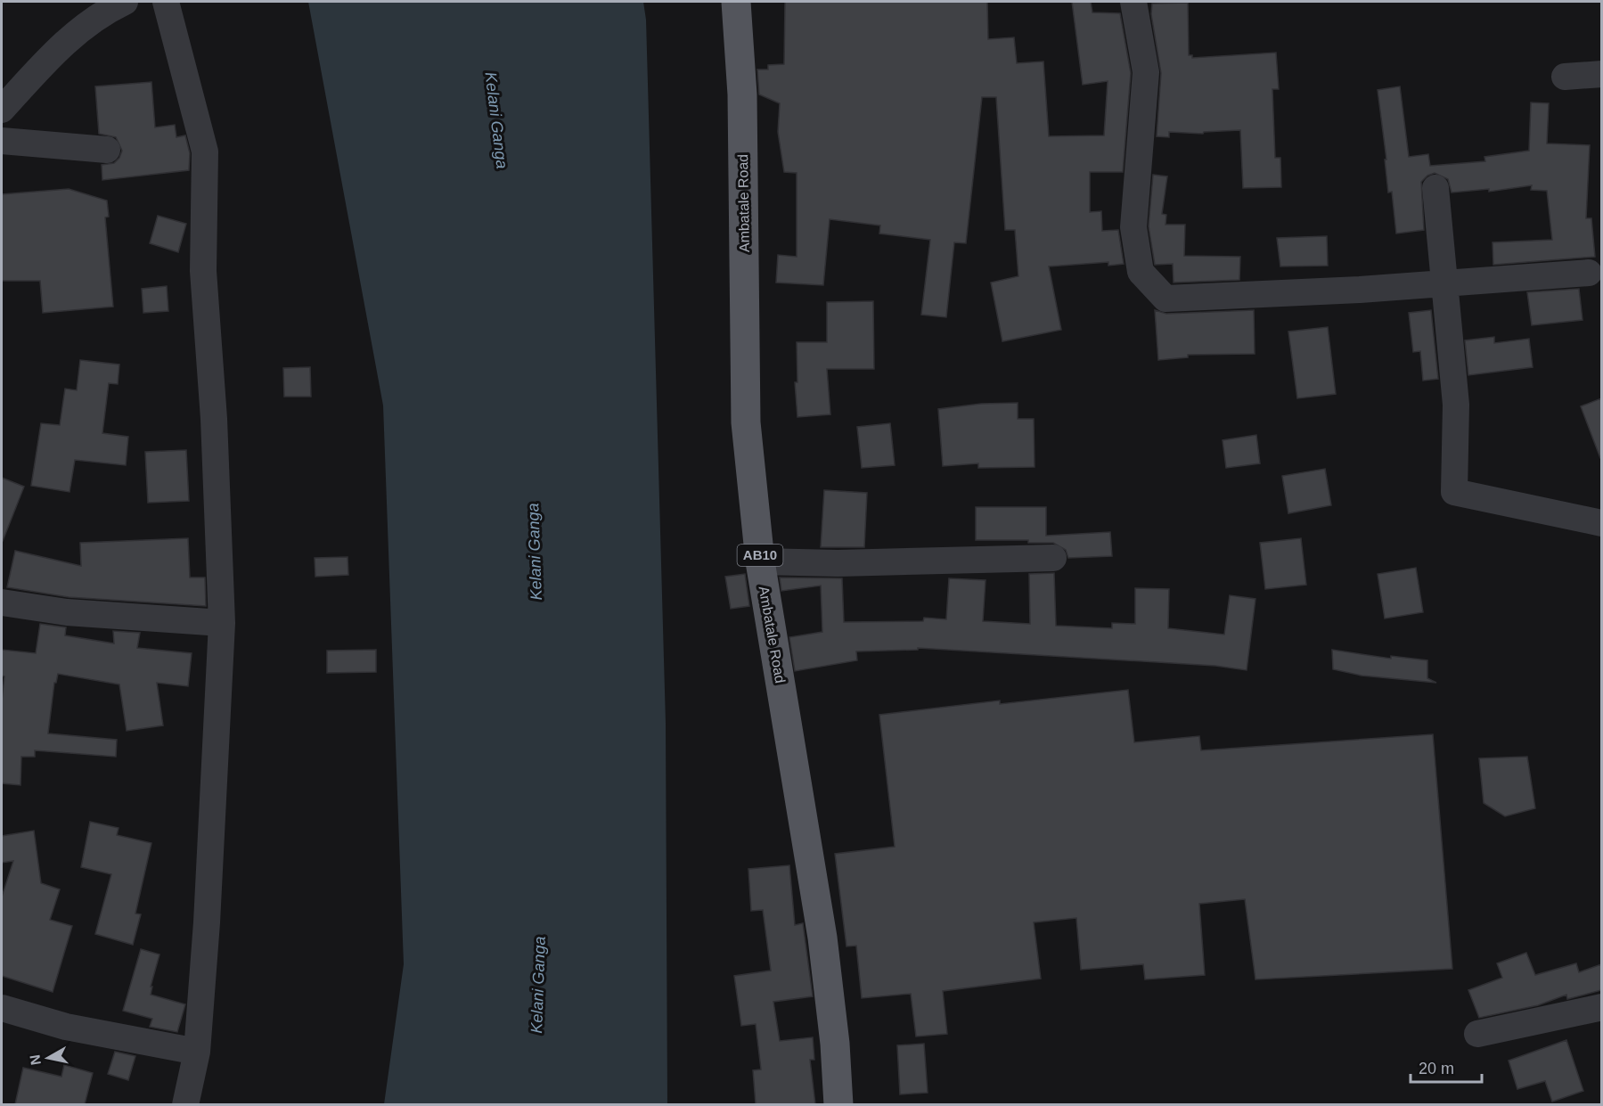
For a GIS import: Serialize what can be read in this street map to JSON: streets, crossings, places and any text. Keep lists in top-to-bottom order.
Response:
{
  "streets": {
    "main road": ["Ambatale Road", "AB10"]
  },
  "water": ["Kelani Ganga"],
  "scale_bar": "20 m",
  "north": "left"
}
